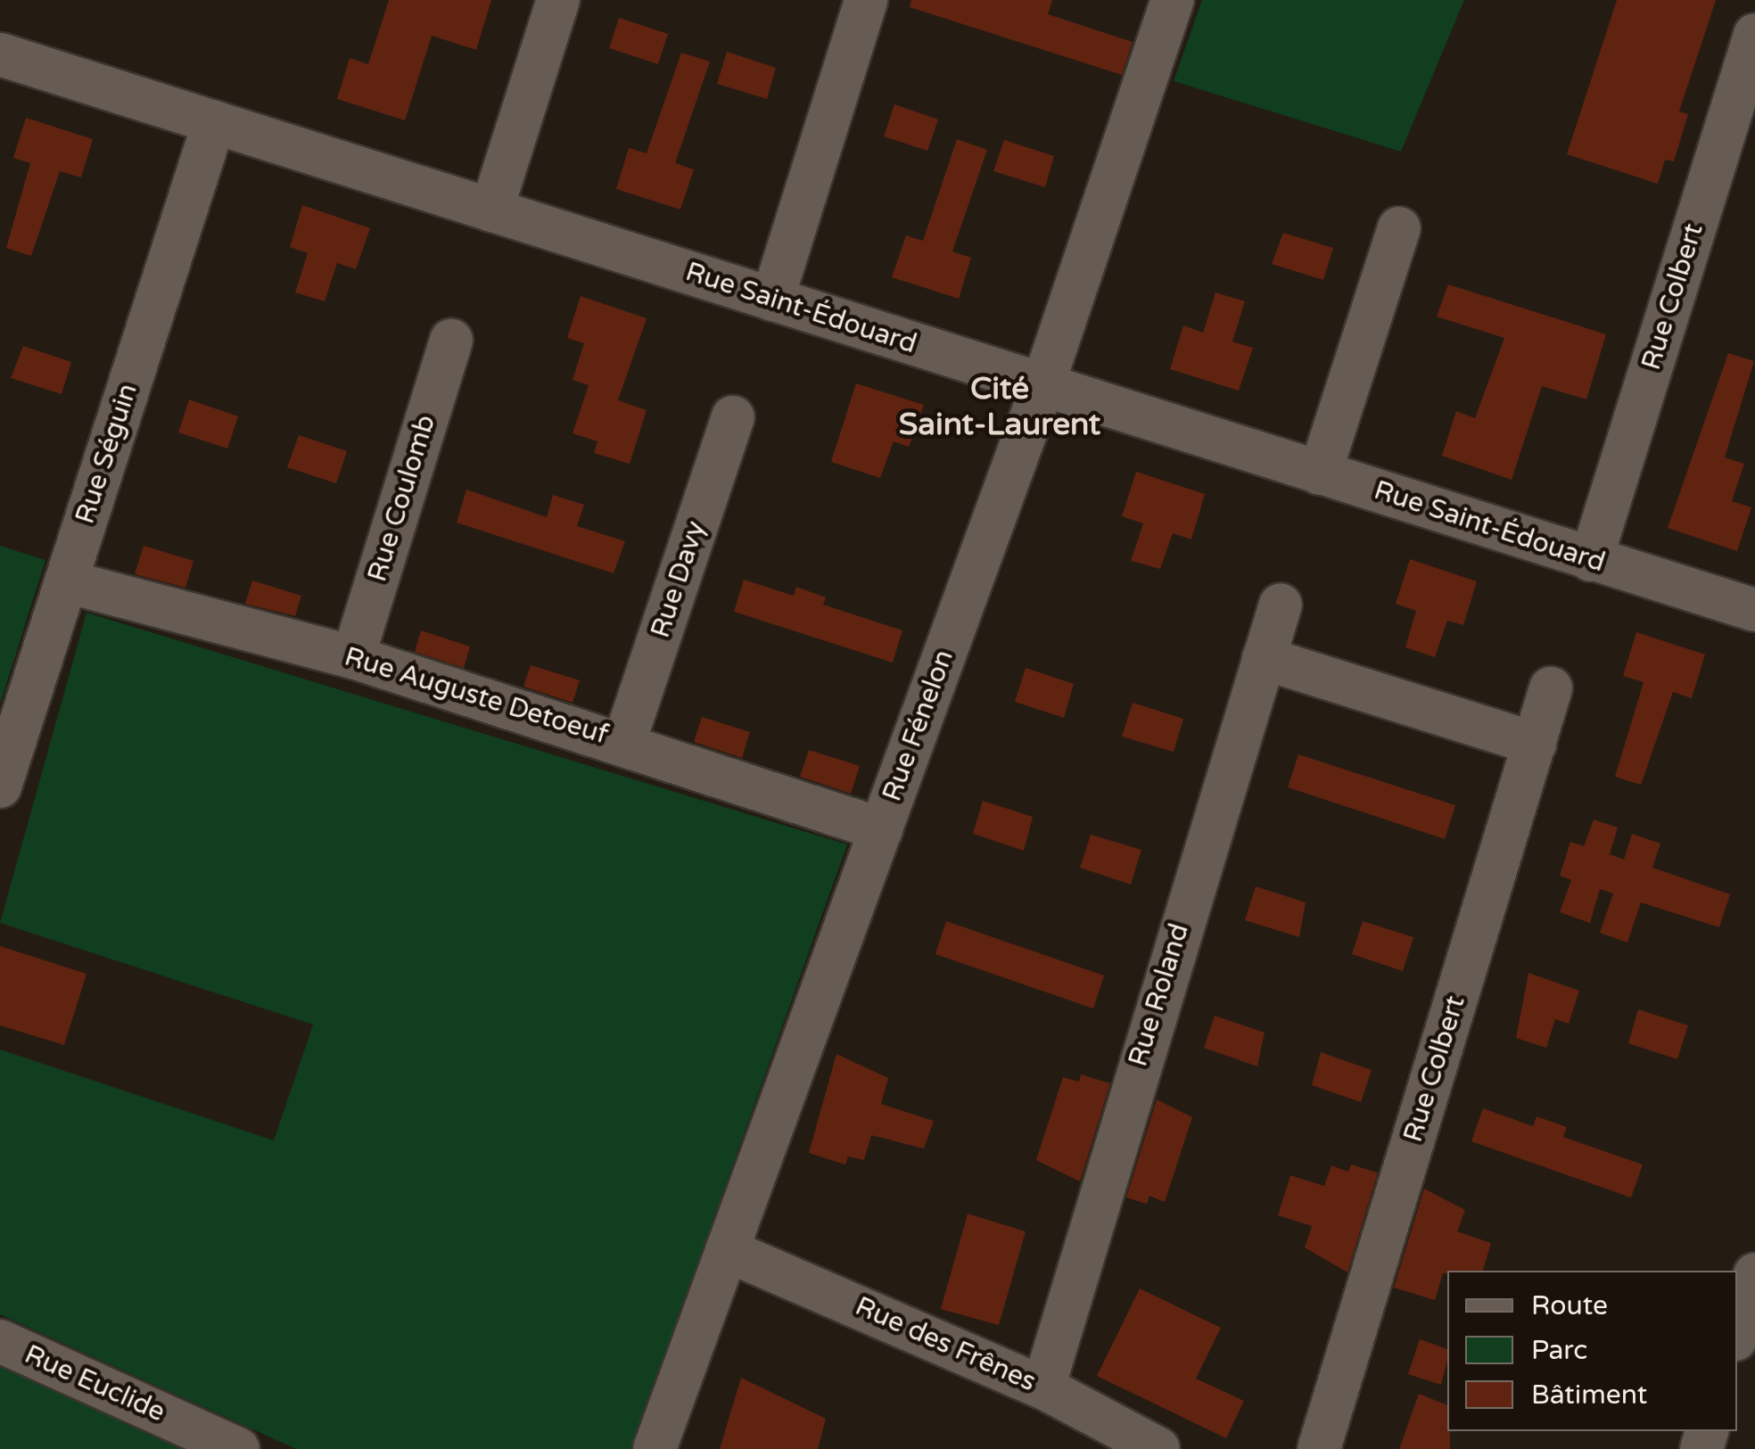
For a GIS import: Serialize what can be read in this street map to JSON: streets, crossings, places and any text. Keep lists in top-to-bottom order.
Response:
{
  "streets": {
    "street": [
      "Rue Colbert",
      "Rue Saint-Édouard",
      "Rue Séguin",
      "Rue Coulomb",
      "Rue Davy",
      "Rue Auguste Detoeuf",
      "Rue Fénelon",
      "Rue Roland",
      "Rue des Frênes",
      "Rue Euclide"
    ]
  },
  "crossings": [
    ["Rue Colbert", "Rue Saint-Édouard"],
    ["Rue Saint-Édouard", "Rue Séguin"],
    ["Rue Saint-Édouard", "Rue Fénelon"],
    ["Rue Séguin", "Rue Auguste Detoeuf"],
    ["Rue Coulomb", "Rue Auguste Detoeuf"],
    ["Rue Davy", "Rue Auguste Detoeuf"],
    ["Rue Auguste Detoeuf", "Rue Fénelon"],
    ["Rue Fénelon", "Rue des Frênes"],
    ["Rue Roland", "Rue des Frênes"]
  ],
  "districts": ["Cité Saint-Laurent"],
  "legend": ["Route", "Parc", "Bâtiment"]
}
